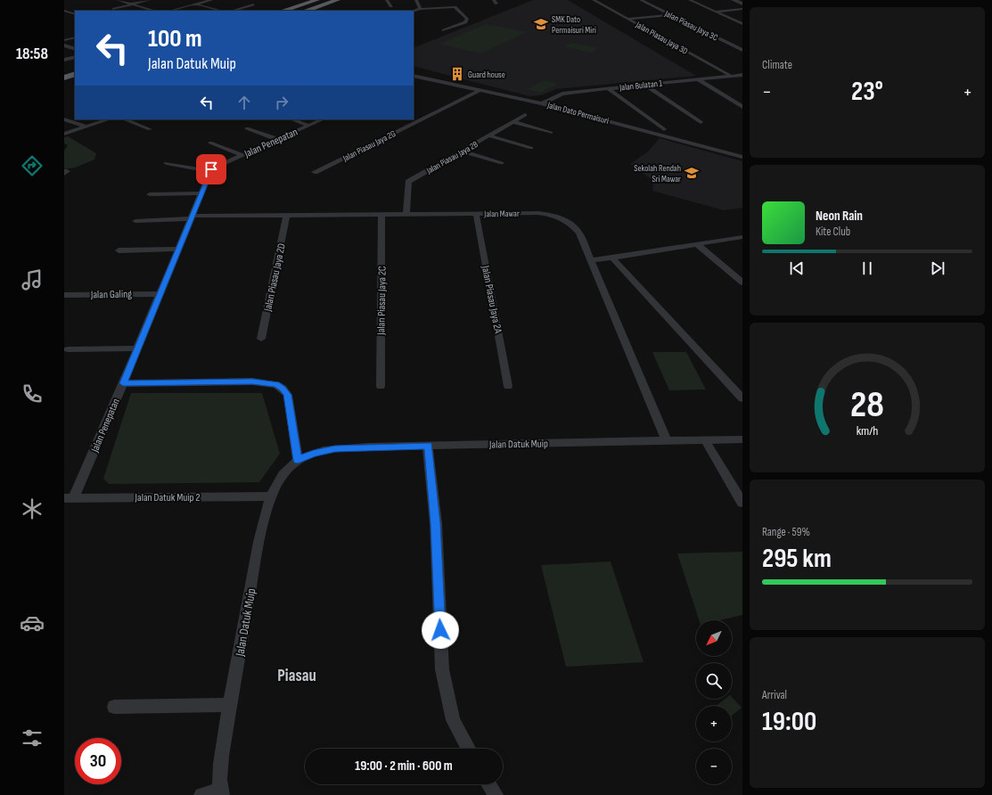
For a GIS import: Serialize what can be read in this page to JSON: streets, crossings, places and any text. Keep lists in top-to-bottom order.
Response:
{
  "streets": {
    "street": [
      "Jalan Piasau Jaya 3C",
      "Jalan Piasau Jaya 3D",
      "Jalan Bulatan 1",
      "Jalan Dato Permaisuri",
      "Jalan Penepatan",
      "Jalan Piasau Jaya 2G",
      "Jalan Piasau Jaya 2B",
      "Jalan Mawar",
      "Jalan Piasau Jaya 2D",
      "Jalan Galing",
      "Jalan Piasau Jaya 2A",
      "Jalan Piasau Jaya 2C",
      "Jalan Datuk Muip",
      "Jalan Datuk Muip 2"
    ]
  },
  "crossings": [
    ["Jalan Piasau Jaya 3D", "Jalan Bulatan 1"],
    ["Jalan Bulatan 1", "Jalan Dato Permaisuri"],
    ["Jalan Dato Permaisuri", "Jalan Piasau Jaya 2G"],
    ["Jalan Penepatan", "Jalan Mawar"],
    ["Jalan Penepatan", "Jalan Galing"],
    ["Jalan Penepatan", "Jalan Datuk Muip 2"],
    ["Jalan Piasau Jaya 2B", "Jalan Mawar"],
    ["Jalan Mawar", "Jalan Piasau Jaya 2D"],
    ["Jalan Mawar", "Jalan Piasau Jaya 2A"],
    ["Jalan Mawar", "Jalan Piasau Jaya 2C"],
    ["Jalan Mawar", "Jalan Datuk Muip"],
    ["Jalan Datuk Muip", "Jalan Datuk Muip 2"]
  ],
  "districts": ["Piasau"],
  "places": {
    "school or university": ["SMK Dato Permaisuri Miri", "Sekolah Rendah Sri Mawar"],
    "building": ["Guard house"]
  },
  "north": "bottom left",
  "page": {
    "tabs": "18:58",
    "tile": [
      "Climate",
      ["Range · 59%", "295 km"],
      ["Arrival", "19:00"]
    ],
    "turn": ["100 m", "Jalan Datuk Muip"],
    "heat": ["−", "23°", "+"],
    "song": ["Neon Rain", "Kite Club"],
    "map_buttons": ["+", "−"],
    "limit": "30",
    "trip": "19:00 · 2 min · 600 m",
    "gauge": ["28", "km/h"]
  }
}
